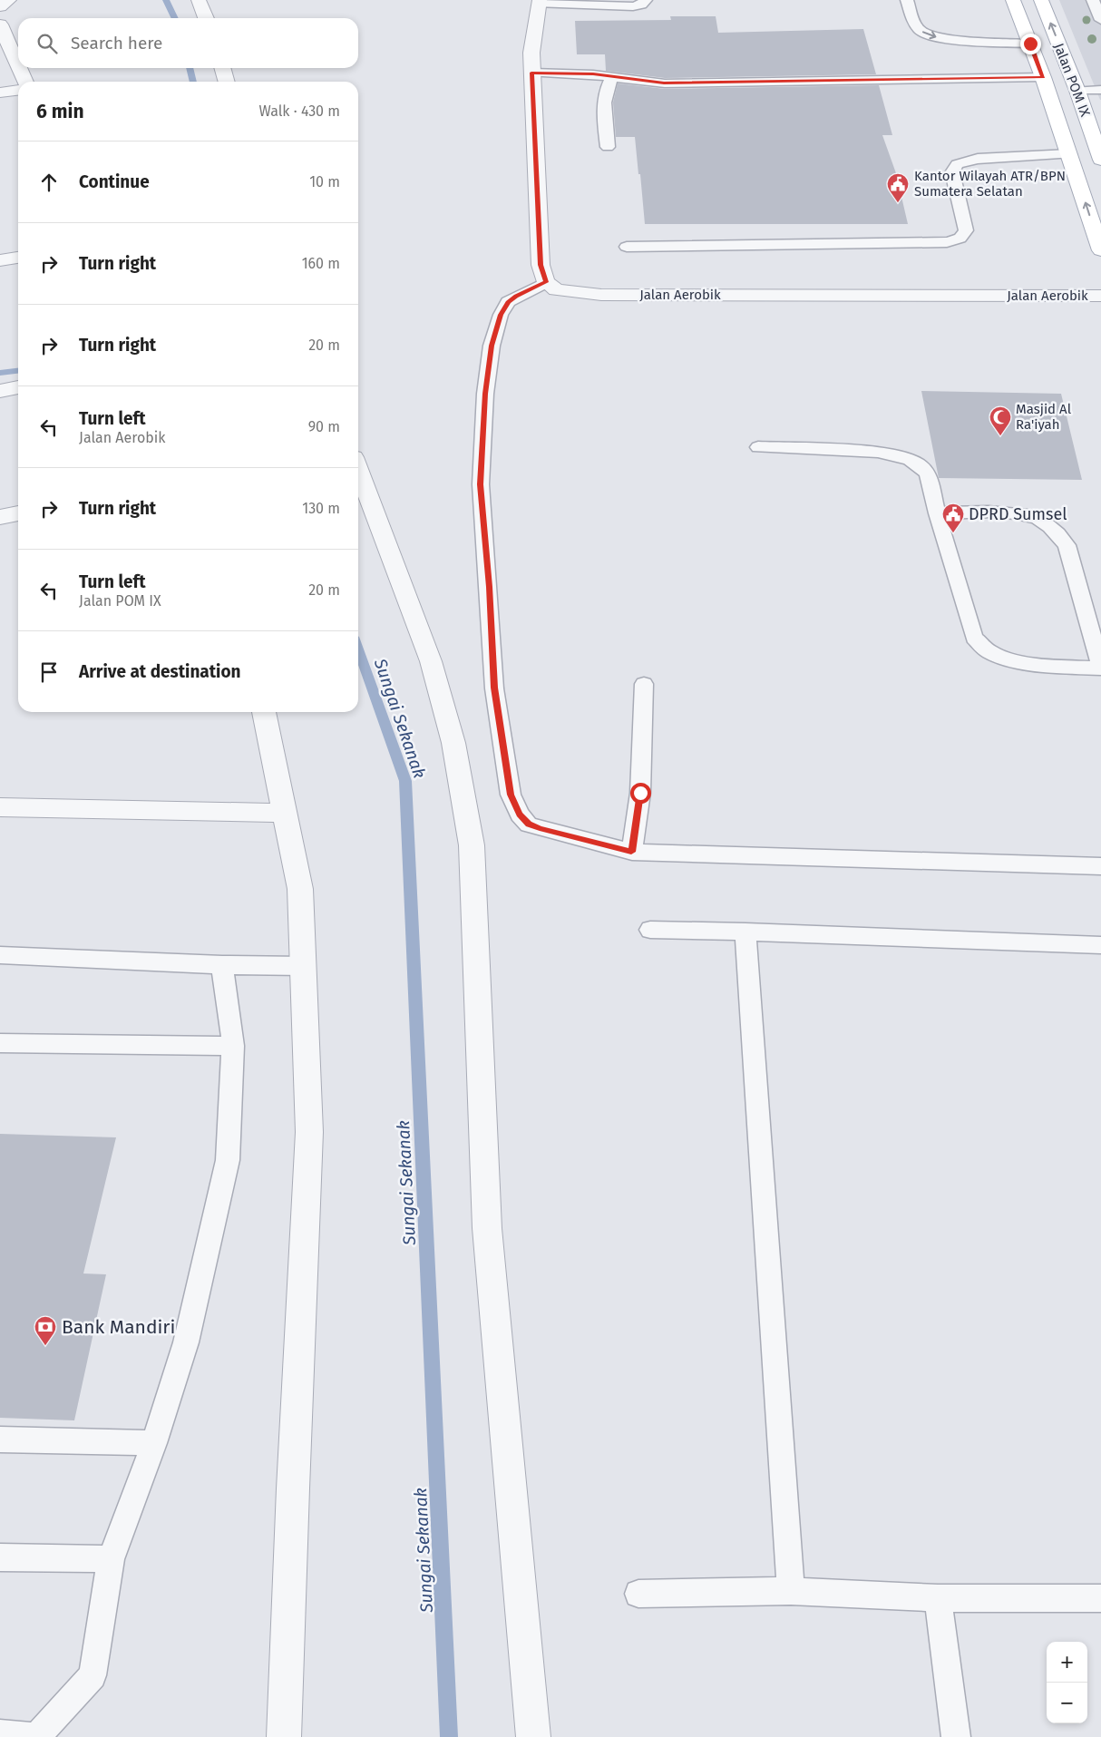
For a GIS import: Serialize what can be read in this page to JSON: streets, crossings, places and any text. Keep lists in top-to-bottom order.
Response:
{
  "streets": {
    "main road": ["Jalan POM IX"],
    "street": ["Jalan Aerobik"]
  },
  "water": ["Sungai Sekanak"],
  "places": {
    "public building": ["Kantor Wilayah ATR/BPN Sumatera Selatan", "DPRD Sumsel"],
    "mosque": ["Masjid Al Ra'iyah"],
    "bank": ["Bank Mandiri"]
  },
  "page": {
    "search": "Search here",
    "heading": ["6 min", "Walk · 430 m"],
    "list": [
      ["Continue", "10 m"],
      ["Turn right", "160 m"],
      ["Turn right", "20 m"],
      ["Turn left", "Jalan Aerobik", "90 m"],
      ["Turn right", "130 m"],
      ["Turn left", "Jalan POM IX", "20 m"],
      "Arrive at destination"
    ],
    "map_buttons": ["+", "−"]
  }
}
